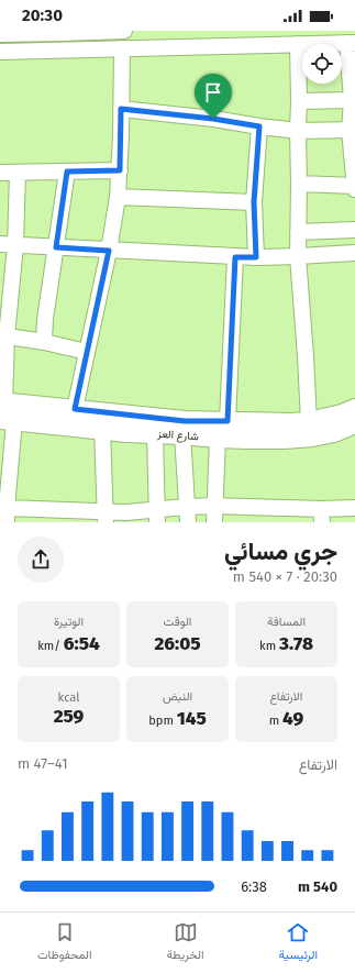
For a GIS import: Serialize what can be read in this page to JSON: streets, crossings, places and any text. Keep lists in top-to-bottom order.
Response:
{
  "streets": {
    "main road": ["شارع العز"]
  },
  "page": {
    "status": "20:30",
    "heading": ["جري مسائي", "20:30 · 7 × 540 m"],
    "stats": [
      ["المسافة", "3.78 km"],
      ["الوقت", "26:05"],
      ["الوتيرة", "6:54 /km"],
      ["الارتفاع", "49 m"],
      ["النبض", "145 bpm"],
      ["kcal", "259"]
    ],
    "chart": ["الارتفاع", "41–47 m"],
    "list": [
      {
        "name": "540 m",
        "note": "6:38"
      }
    ],
    "tabs": ["الرئيسية", "الخريطة", "المحفوظات"]
  }
}
